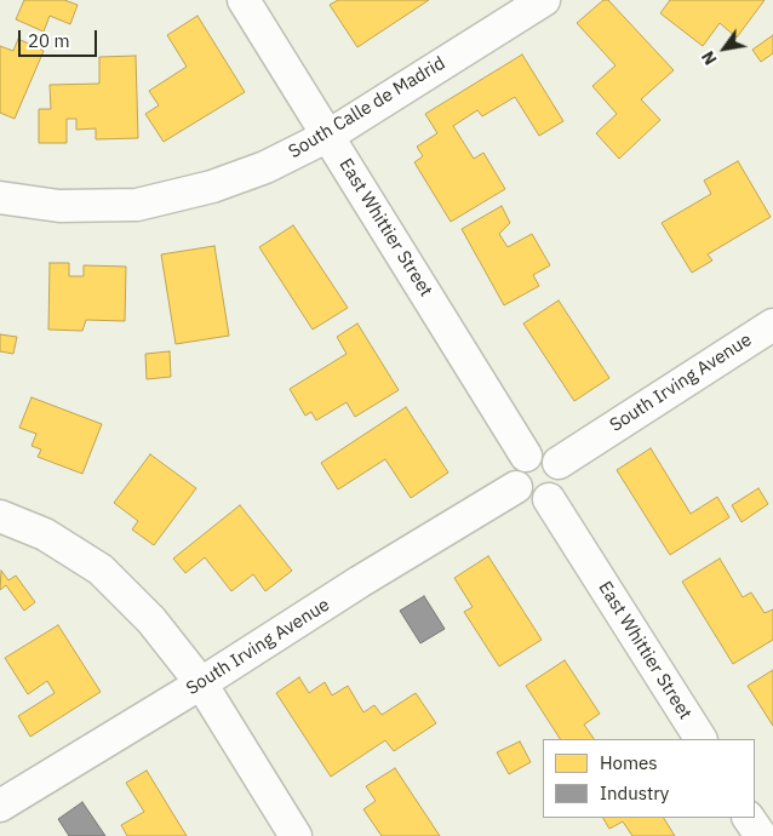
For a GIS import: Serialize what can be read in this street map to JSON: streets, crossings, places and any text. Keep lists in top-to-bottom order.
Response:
{
  "streets": {
    "street": ["South Calle de Madrid", "East Whittier Street", "South Irving Avenue"]
  },
  "crossings": [
    ["South Calle de Madrid", "East Whittier Street"],
    ["East Whittier Street", "South Irving Avenue"]
  ],
  "legend": ["Homes", "Industry"],
  "scale_bar": "20 m",
  "north": "bottom left"
}
